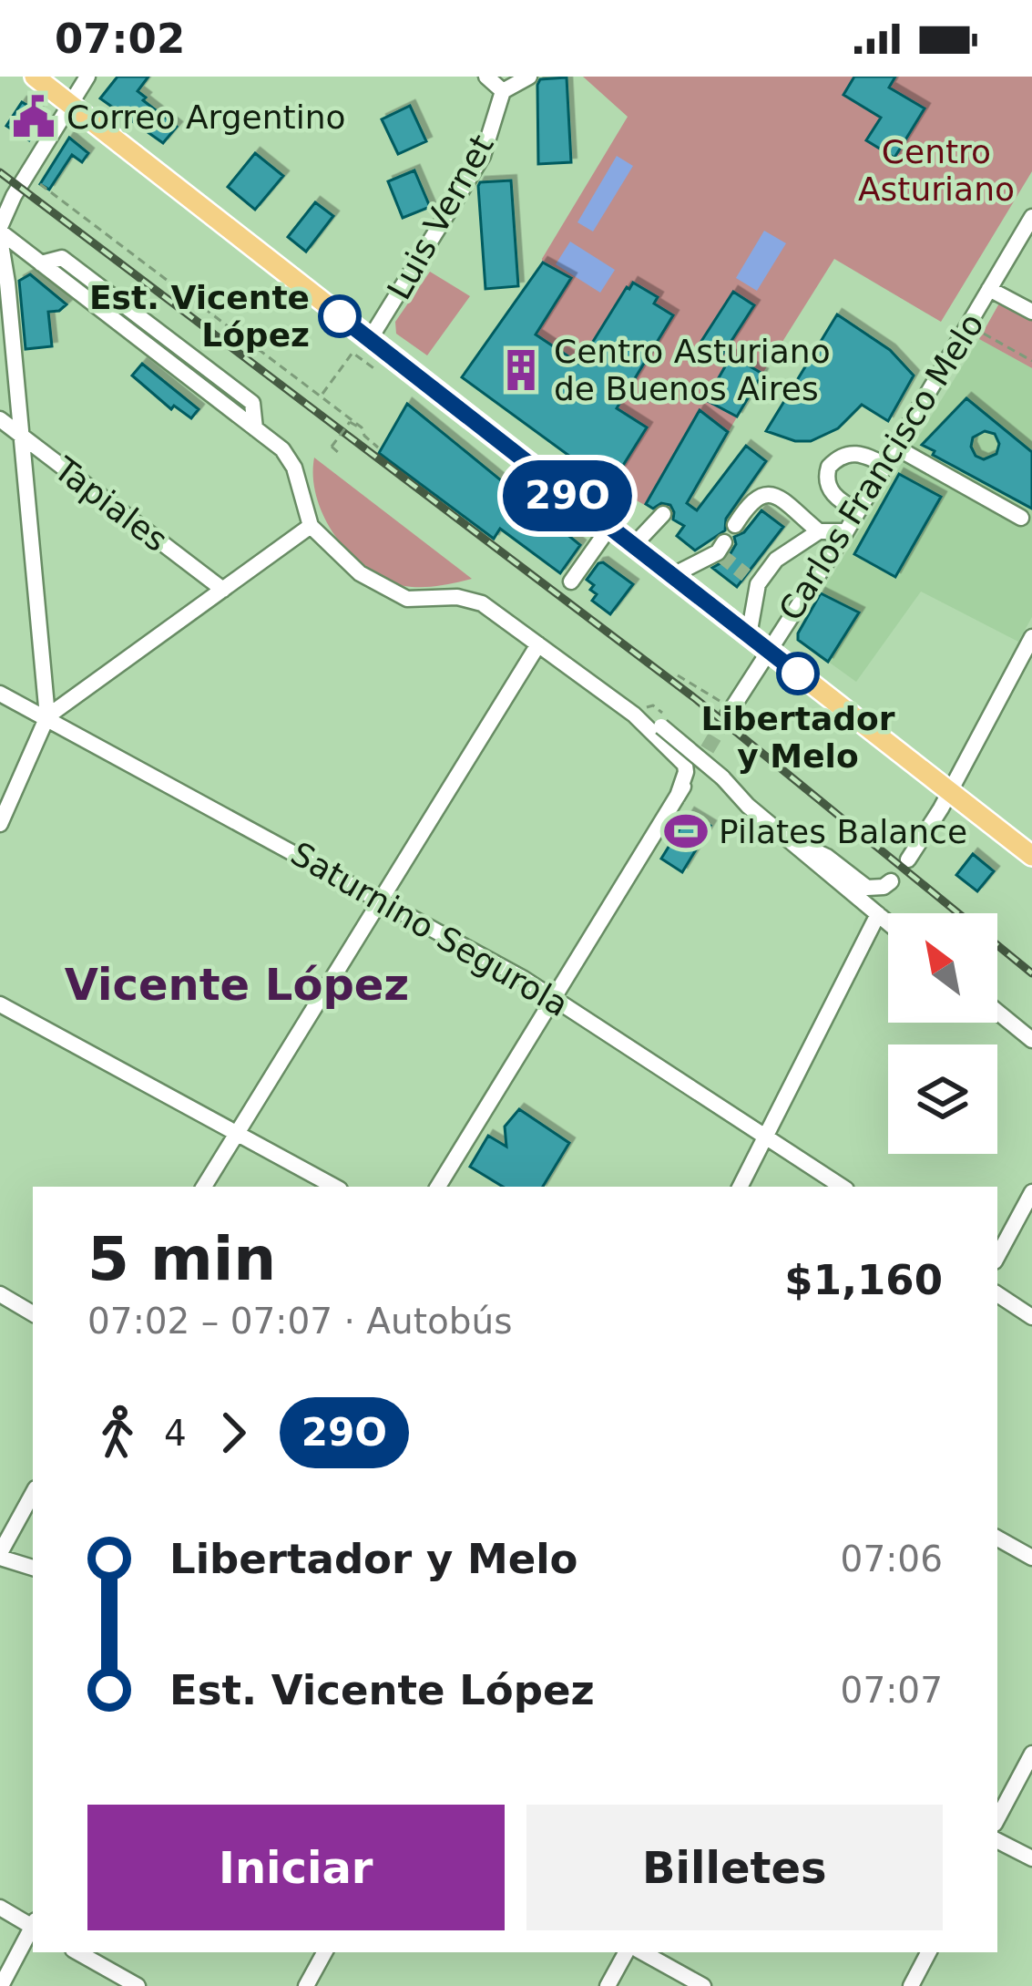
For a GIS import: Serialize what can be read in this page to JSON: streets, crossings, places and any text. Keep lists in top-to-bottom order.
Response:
{
  "streets": {
    "street": [
      "Luis Vernet",
      "Carlos Francisco Melo",
      "Tapiales",
      "Saturnino Segurola"
    ]
  },
  "districts": ["Vicente López"],
  "parks": ["Centro Asturiano"],
  "places": {
    "public building": ["Correo Argentino"],
    "other": ["Est. Vicente López", "Libertador y Melo"],
    "building": ["Centro Asturiano de Buenos Aires"],
    "sports": ["Pilates Balance"]
  },
  "lines": ["bus line 29O"],
  "north": "top left",
  "page": {
    "status": "07:02",
    "on_map": "29O",
    "heading": ["5 min", "07:02 – 07:07 · Autobús", "$1,160"],
    "legs": ["4", "29O"],
    "list": [
      {
        "name": "Libertador y Melo",
        "value": "07:06"
      },
      {
        "name": "Est. Vicente López",
        "value": "07:07"
      }
    ],
    "buttons": ["Iniciar", "Billetes"]
  }
}
